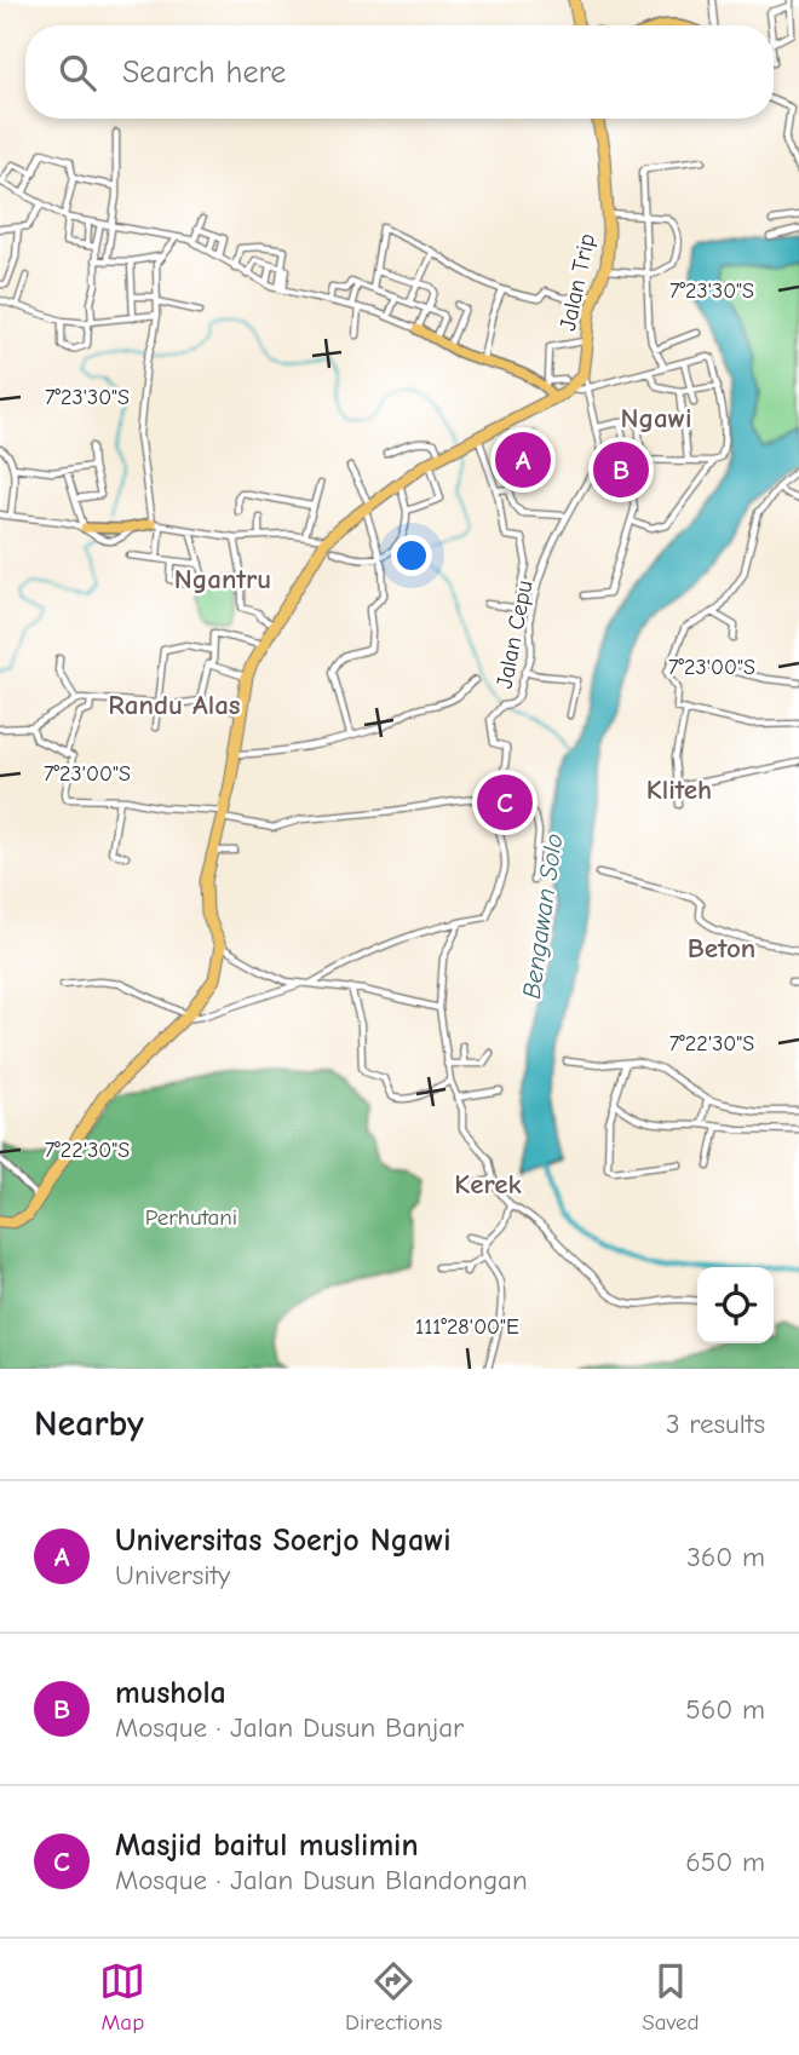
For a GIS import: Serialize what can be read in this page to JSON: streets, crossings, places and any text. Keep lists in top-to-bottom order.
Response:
{
  "streets": {
    "highway": ["Jalan Trip"],
    "street": ["Jalan Cepu"]
  },
  "districts": [
    "Ngawi",
    "Ngantru",
    "Randu Alas",
    "Kliteh",
    "Beton",
    "Kerek"
  ],
  "water": ["Bengawan Solo"],
  "parks": ["Perhutani"],
  "page": {
    "search": "Search here",
    "pins": ["A", "B", "C"],
    "heading": ["Nearby", "3 results"],
    "list": [
      {
        "mark": "A",
        "name": "Universitas Soerjo Ngawi",
        "note": "University",
        "value": "360 m"
      },
      {
        "mark": "B",
        "name": "mushola",
        "note": "Mosque · Jalan Dusun Banjar",
        "value": "560 m"
      },
      {
        "mark": "C",
        "name": "Masjid baitul muslimin",
        "note": "Mosque · Jalan Dusun Blandongan",
        "value": "650 m"
      }
    ],
    "nav": ["Map", "Directions", "Saved"]
  },
  "coordinates": [
    "7°23'30\"S",
    "7°23'00\"S",
    "7°22'30\"S",
    "111°28'00\"E"
  ]
}
